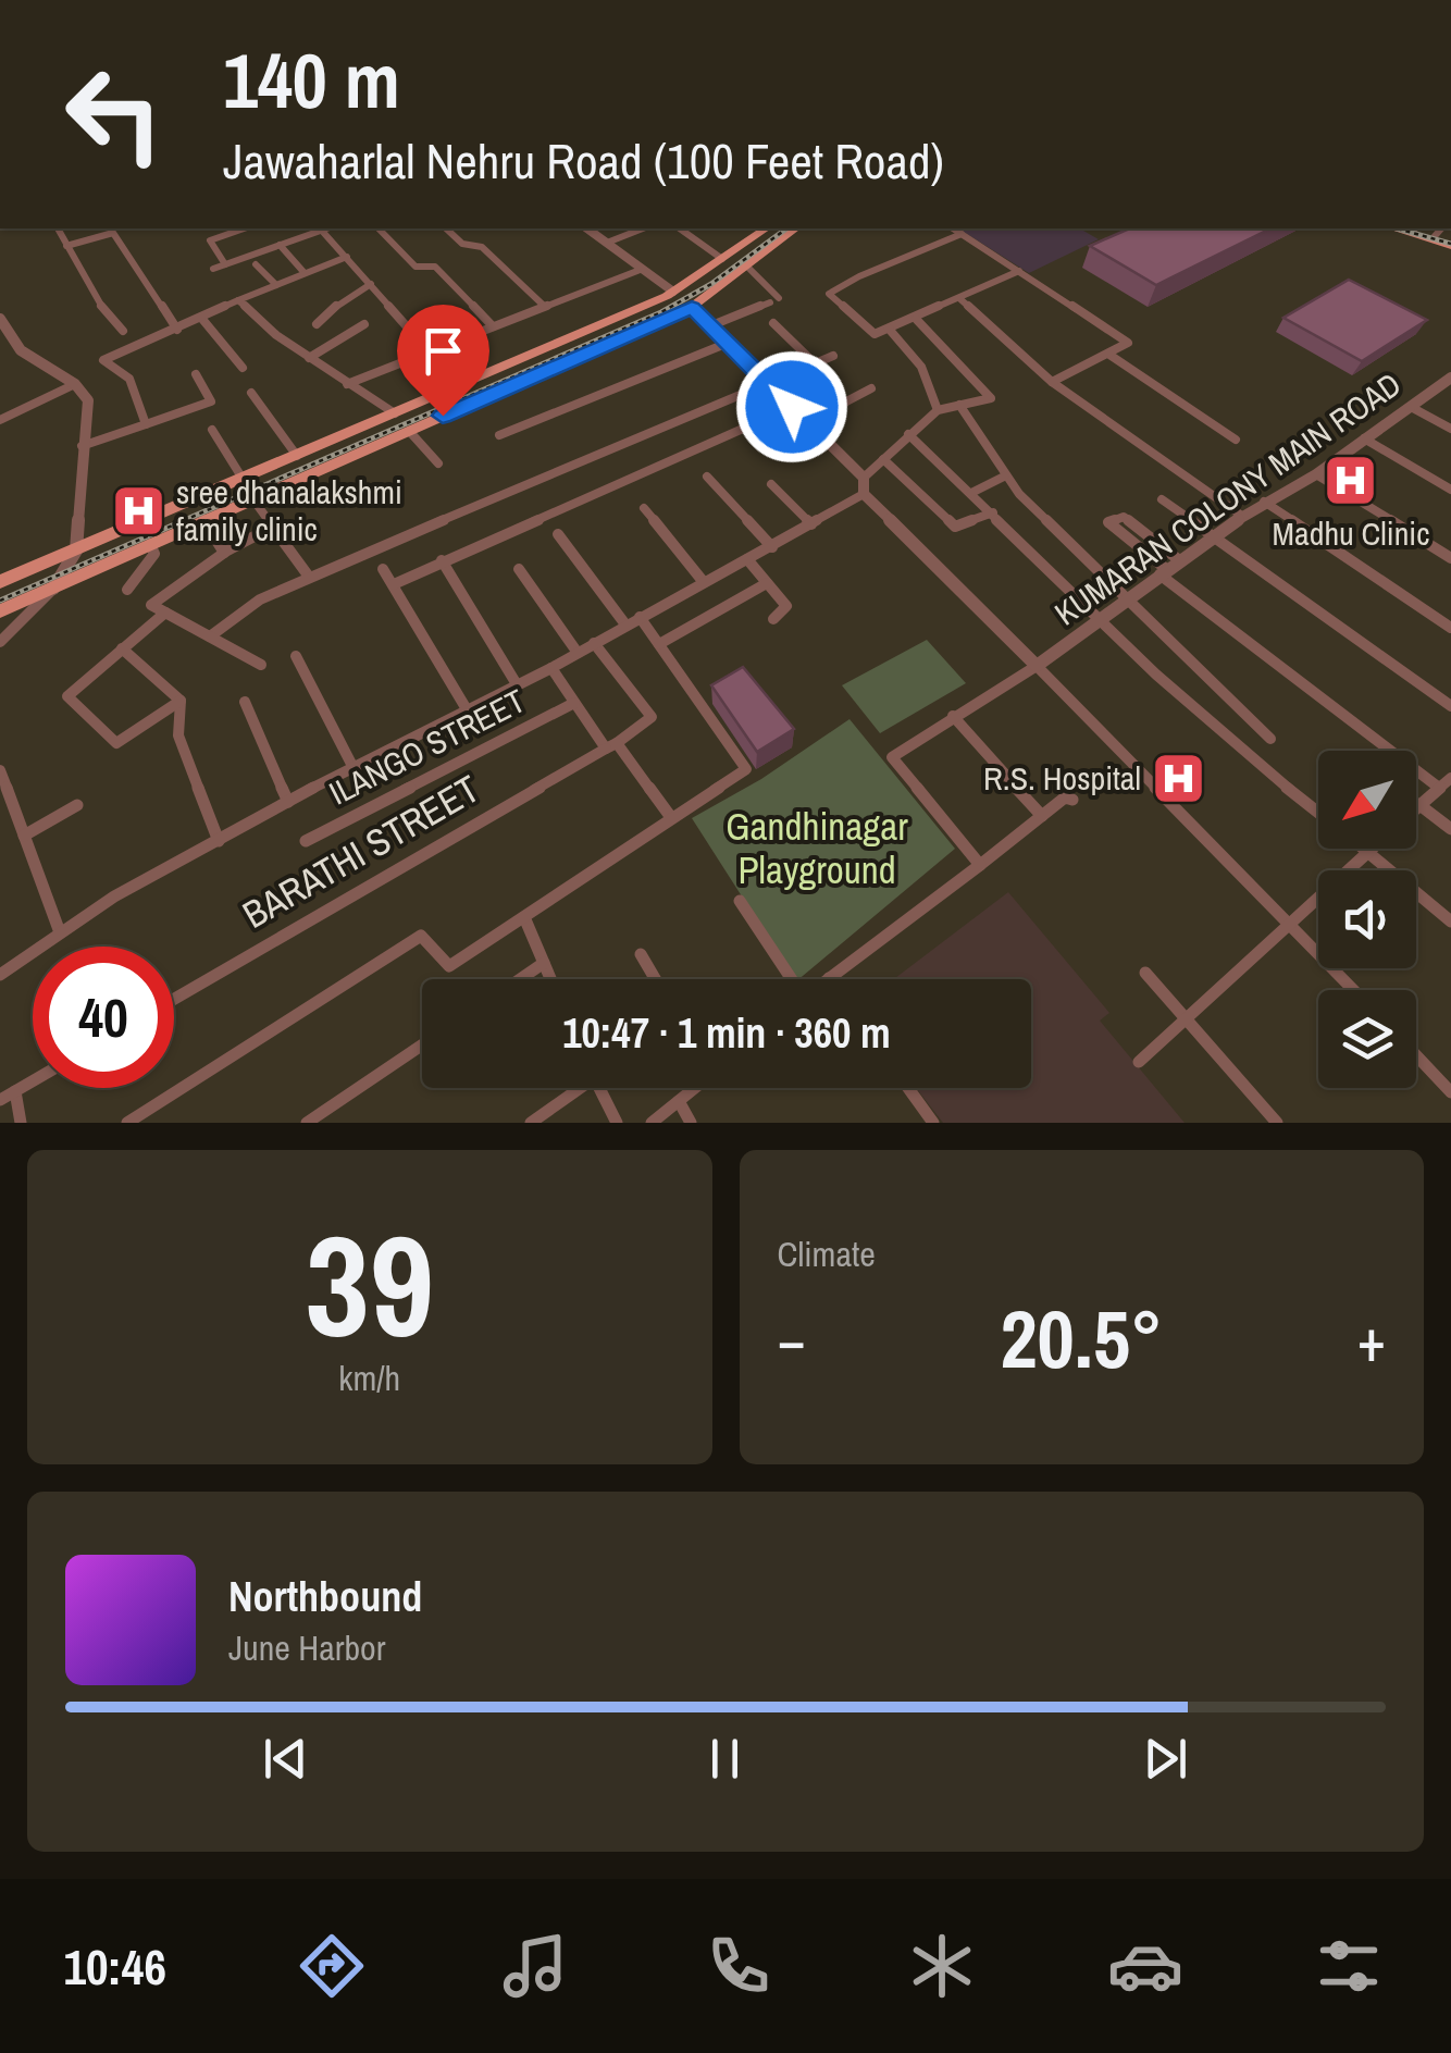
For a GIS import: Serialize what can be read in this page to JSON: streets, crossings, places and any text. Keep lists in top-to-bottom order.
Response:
{
  "streets": {
    "street": ["KUMARAN COLONY MAIN ROAD", "ILANGO STREET", "BARATHI STREET"]
  },
  "parks": ["Gandhinagar Playground"],
  "places": {
    "hospital": ["Madhu Clinic", "sree dhanalakshmi family clinic", "R.S. Hospital"]
  },
  "north": "bottom left",
  "page": {
    "turn": ["140 m", "Jawaharlal Nehru Road (100 Feet Road)"],
    "limit": "40",
    "trip": "10:47 · 1 min · 360 m",
    "tile": [
      ["39", "km/h"],
      "Climate"
    ],
    "heat": ["−", "20.5°", "+"],
    "song": ["Northbound", "June Harbor"],
    "tabs": "10:46"
  }
}
